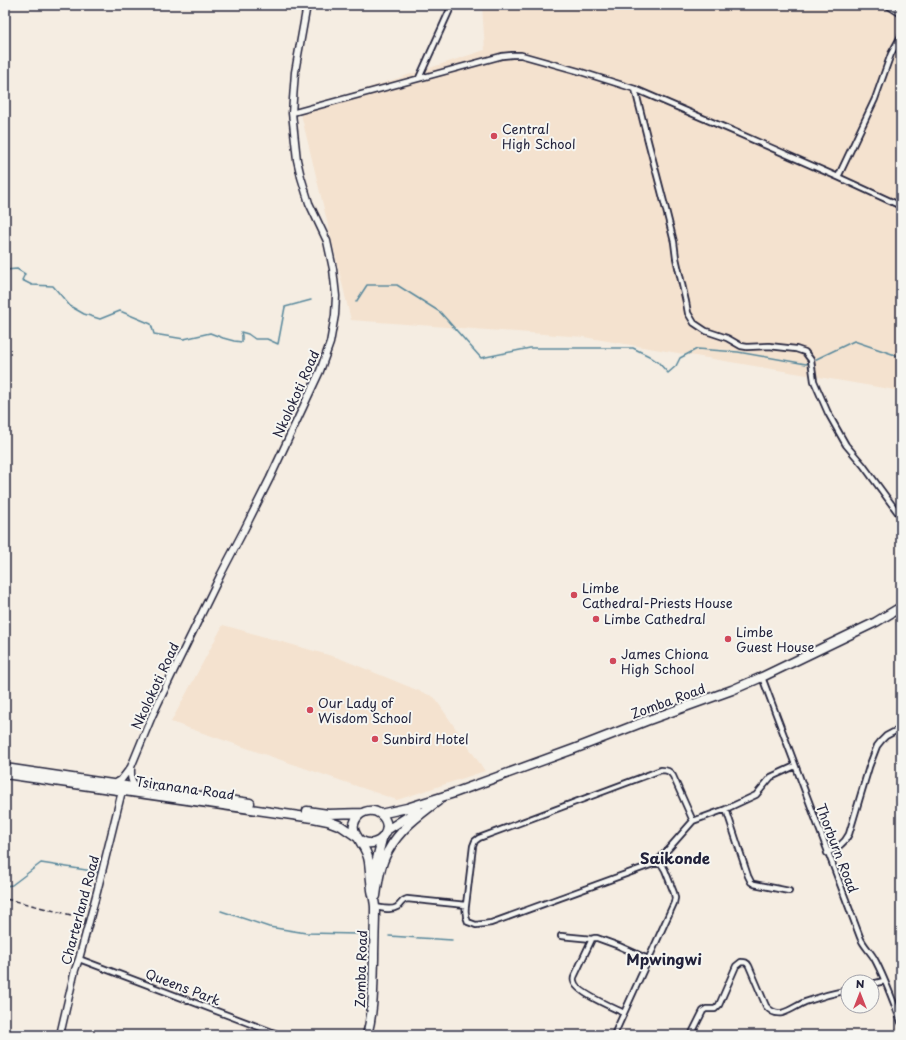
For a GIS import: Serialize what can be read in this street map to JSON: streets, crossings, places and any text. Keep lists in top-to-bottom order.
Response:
{
  "streets": {
    "highway": ["Zomba Road", "Tsiranana Road"],
    "main road": ["Nkolokoti Road", "Charterland Road"],
    "street": ["Thorburn Road", "Queens Park"]
  },
  "crossings": [
    ["Nkolokoti Road", "Tsiranana Road"],
    ["Zomba Road", "Tsiranana Road"],
    ["Zomba Road", "Thorburn Road"],
    ["Tsiranana Road", "Charterland Road"],
    ["Charterland Road", "Queens Park"]
  ],
  "districts": ["Saikonde", "Mpwingwi"],
  "places": [
    "Central High School",
    "Limbe Cathedral-Priests House",
    "Limbe Cathedral",
    "Limbe Guest House",
    "James Chiona High School",
    "Our Lady of Wisdom School",
    "Sunbird Hotel"
  ],
  "north": "top"
}
